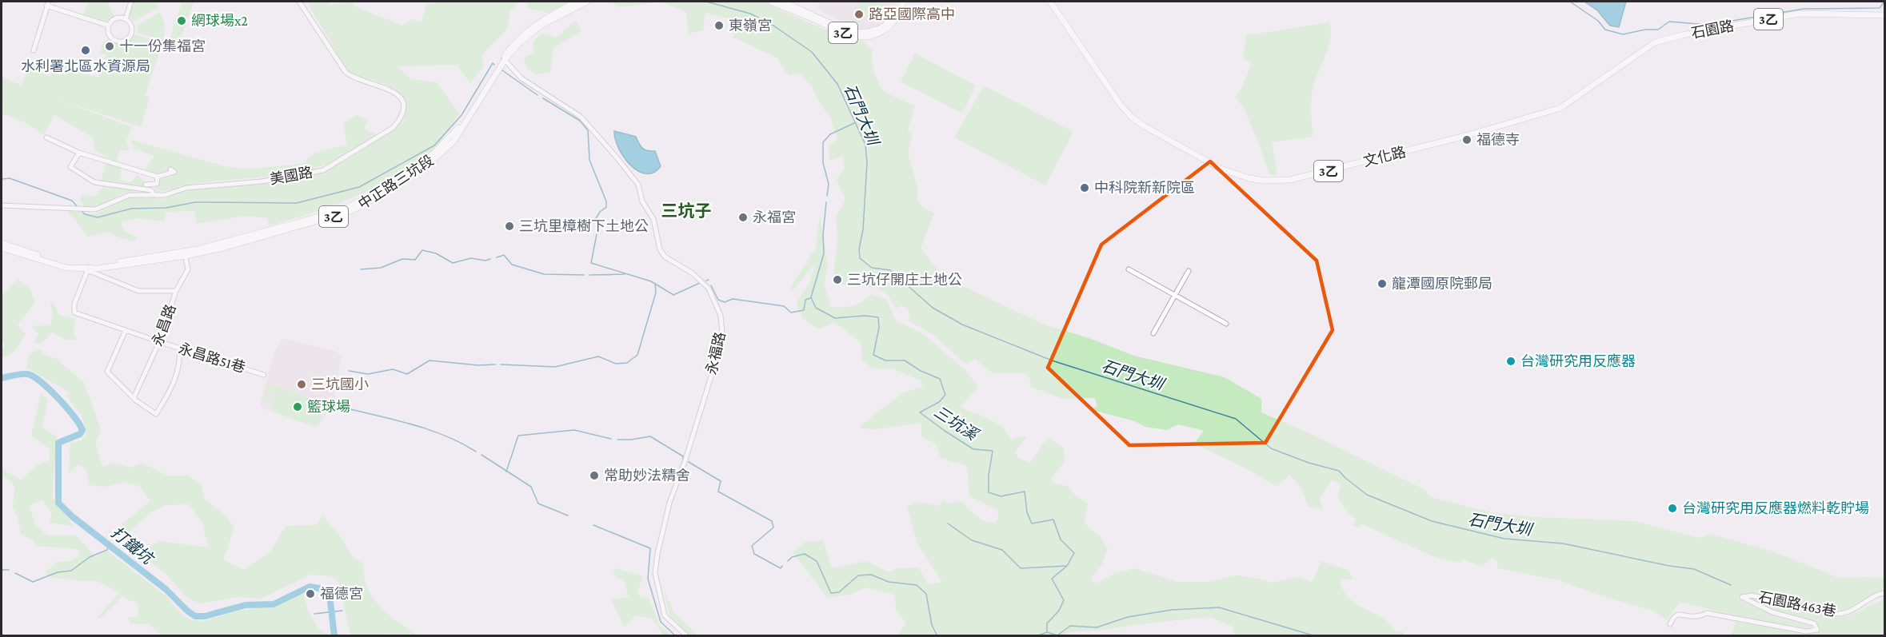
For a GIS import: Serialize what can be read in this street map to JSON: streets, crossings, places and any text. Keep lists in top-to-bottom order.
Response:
{
  "streets": {
    "main road": [
      "3乙",
      "石園路",
      "文化路",
      "中正路三坑段"
    ],
    "street": [
      "美國路",
      "永昌路",
      "永福路",
      "永昌路51巷",
      "石園路463巷"
    ]
  },
  "crossings": [
    ["石園路", "文化路"],
    ["中正路三坑段", "永昌路"],
    ["中正路三坑段", "永福路"],
    ["中正路三坑段", "永昌路51巷"],
    ["永昌路", "永昌路51巷"]
  ],
  "districts": ["三坑子"],
  "water": ["石門大圳", "三坑溪", "打鐵坑"],
  "places": [
    "路亞國際高中",
    "網球場x2",
    "東嶺宮",
    "十一份集福宮",
    "水利署北區水資源局",
    "福德寺",
    "中科院新新院區",
    "永福宮",
    "三坑里樟樹下土地公",
    "三坑仔開庄土地公",
    "龍潭國原院郵局",
    "台灣研究用反應器",
    "三坑國小",
    "籃球場",
    "常助妙法精舍",
    "台灣研究用反應器燃料乾貯場",
    "福德宮"
  ]
}
